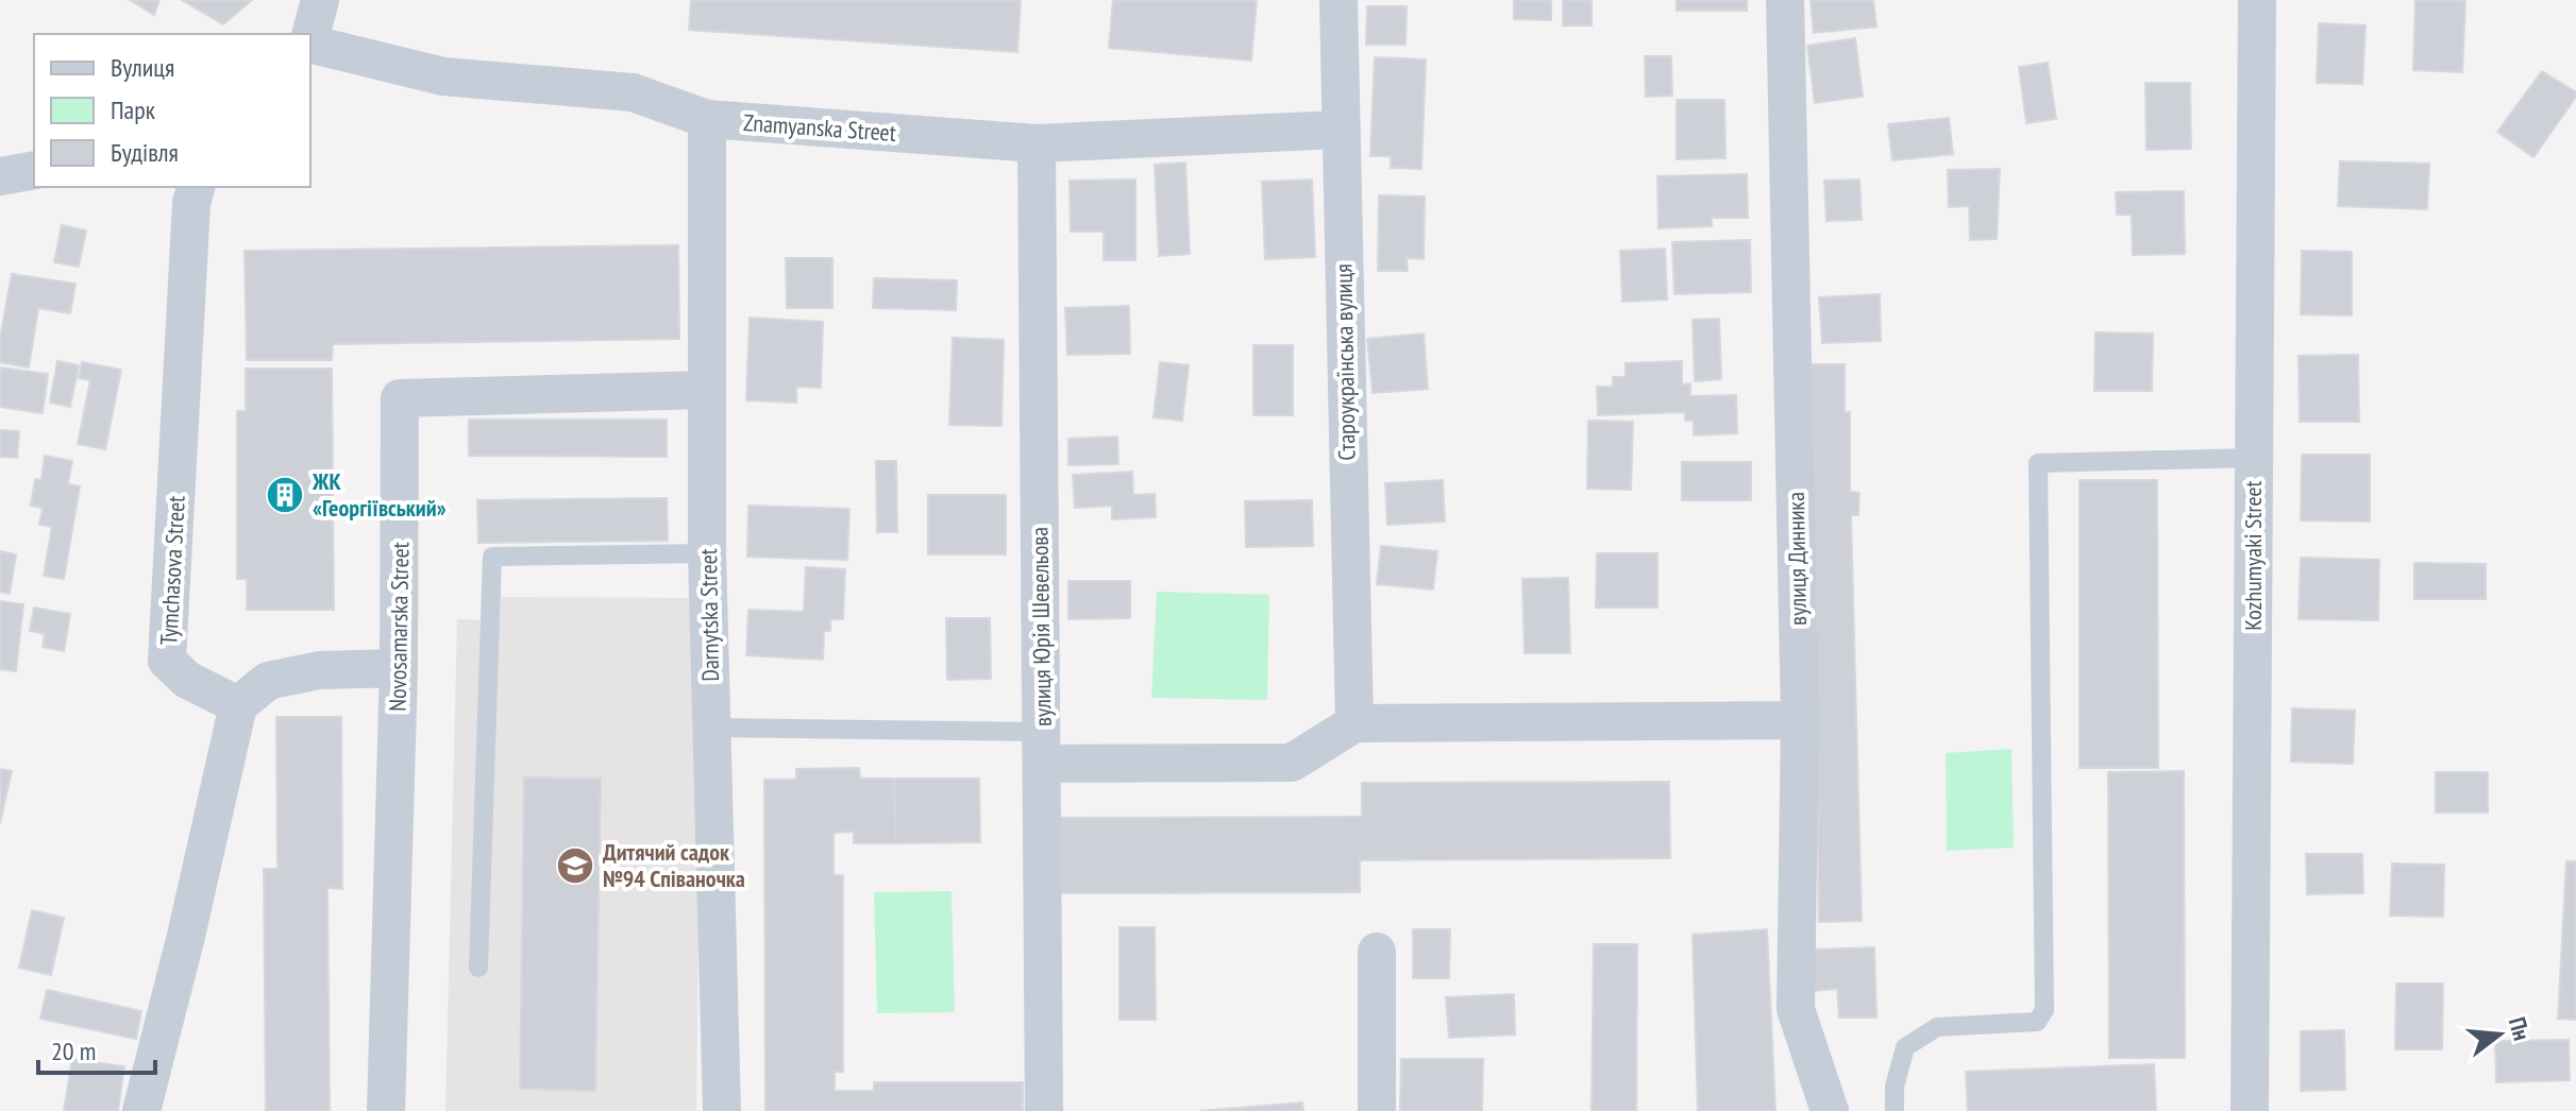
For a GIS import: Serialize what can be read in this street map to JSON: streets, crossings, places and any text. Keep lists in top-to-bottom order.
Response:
{
  "streets": {
    "street": [
      "Znamyanska Street",
      "Староукраїнська вулиця",
      "Kozhumyaki Street",
      "вулиця Динника",
      "Tymchasova Street",
      "Darnytska Street",
      "Novosamarska Street",
      "вулиця Юрія Шевельова"
    ]
  },
  "crossings": [
    ["Znamyanska Street", "Староукраїнська вулиця"],
    ["Znamyanska Street", "Darnytska Street"],
    ["Znamyanska Street", "вулиця Юрія Шевельова"],
    ["Darnytska Street", "Novosamarska Street"]
  ],
  "places": {
    "building": ["ЖК «Георгіївський»"],
    "school or university": ["Дитячий садок №94 Співаночка"]
  },
  "legend": ["Вулиця", "Парк", "Будівля"],
  "scale_bar": "20 m",
  "north": "right"
}
